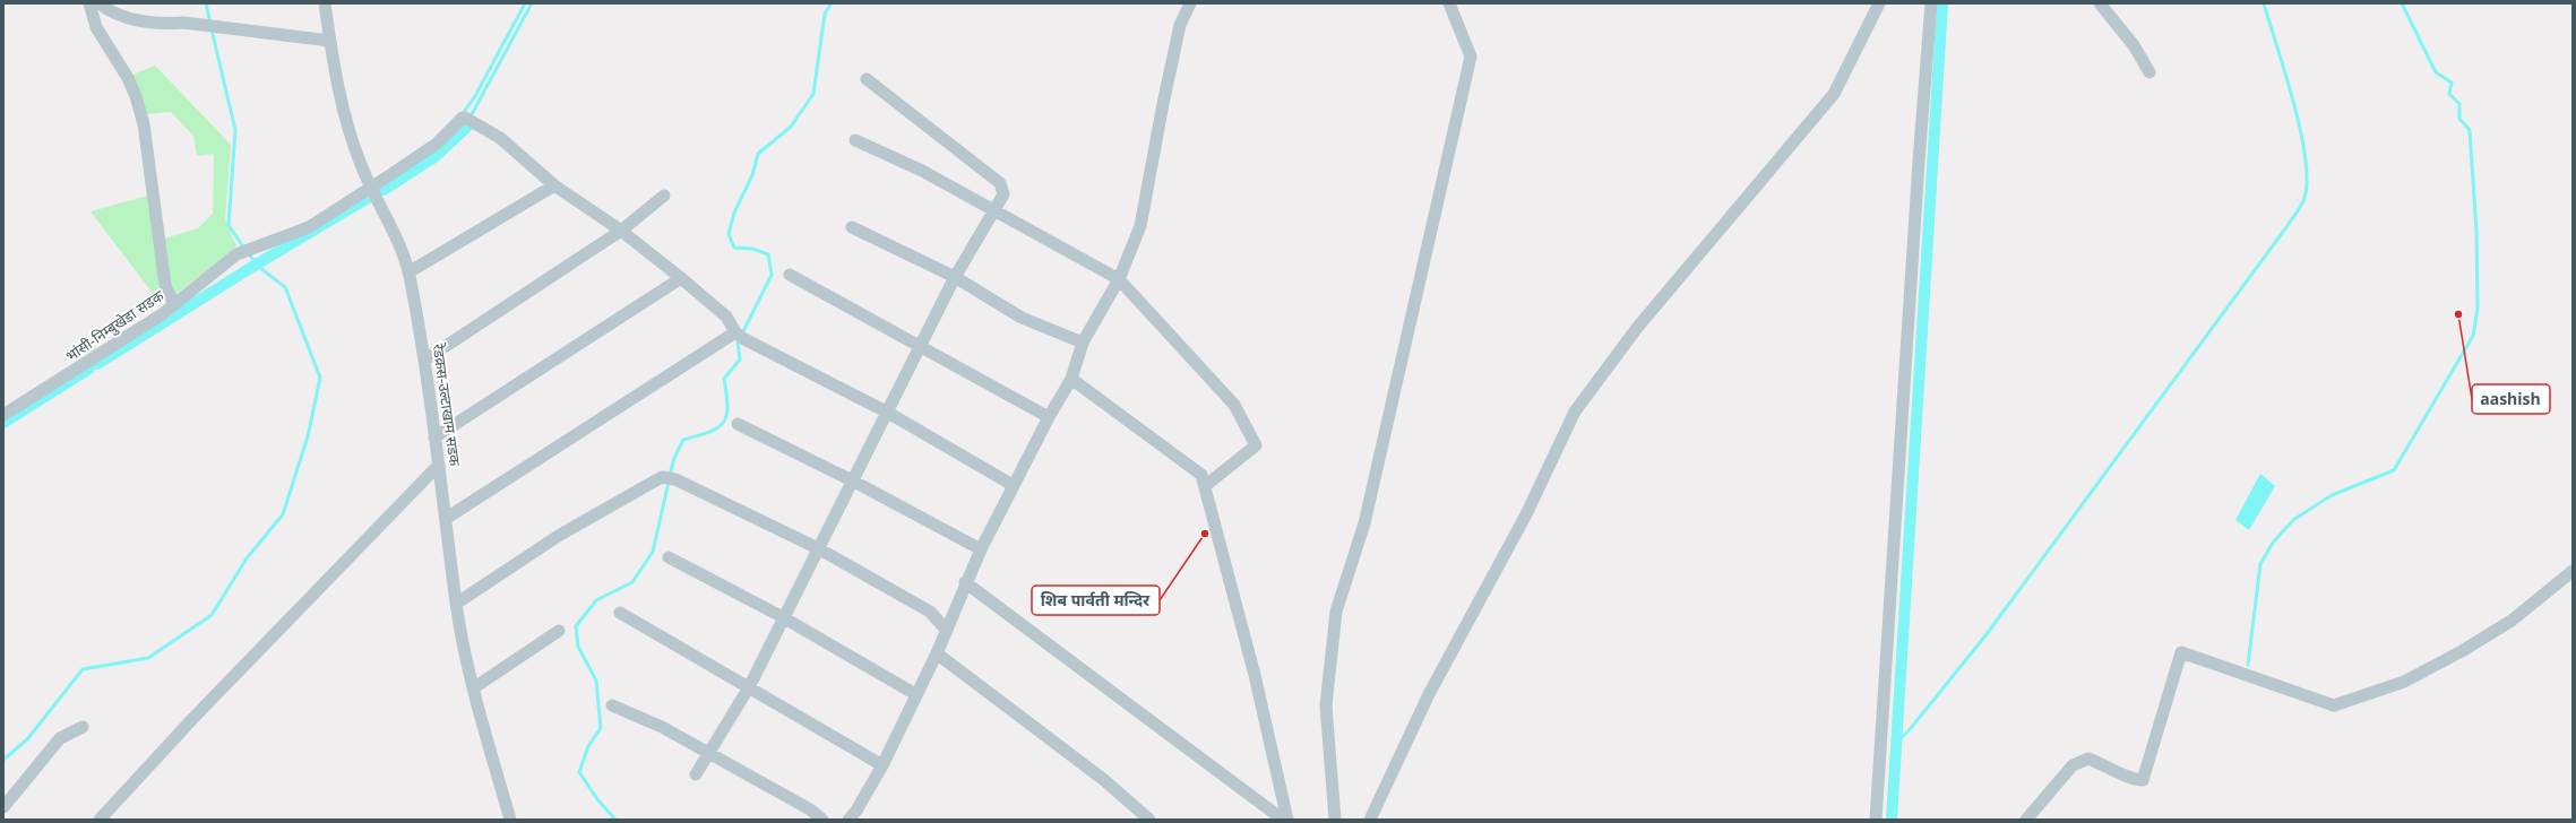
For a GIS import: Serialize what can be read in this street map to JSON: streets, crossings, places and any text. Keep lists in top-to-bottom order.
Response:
{
  "streets": {
    "street": ["भांसी-निम्बुखेडा सडक", "रेडक्रस-उल्टाखाम सडक"]
  },
  "crossings": [
    ["भांसी-निम्बुखेडा सडक", "रेडक्रस-उल्टाखाम सडक"]
  ],
  "places": ["aashish", "शिब पार्वती मन्दिर"]
}
